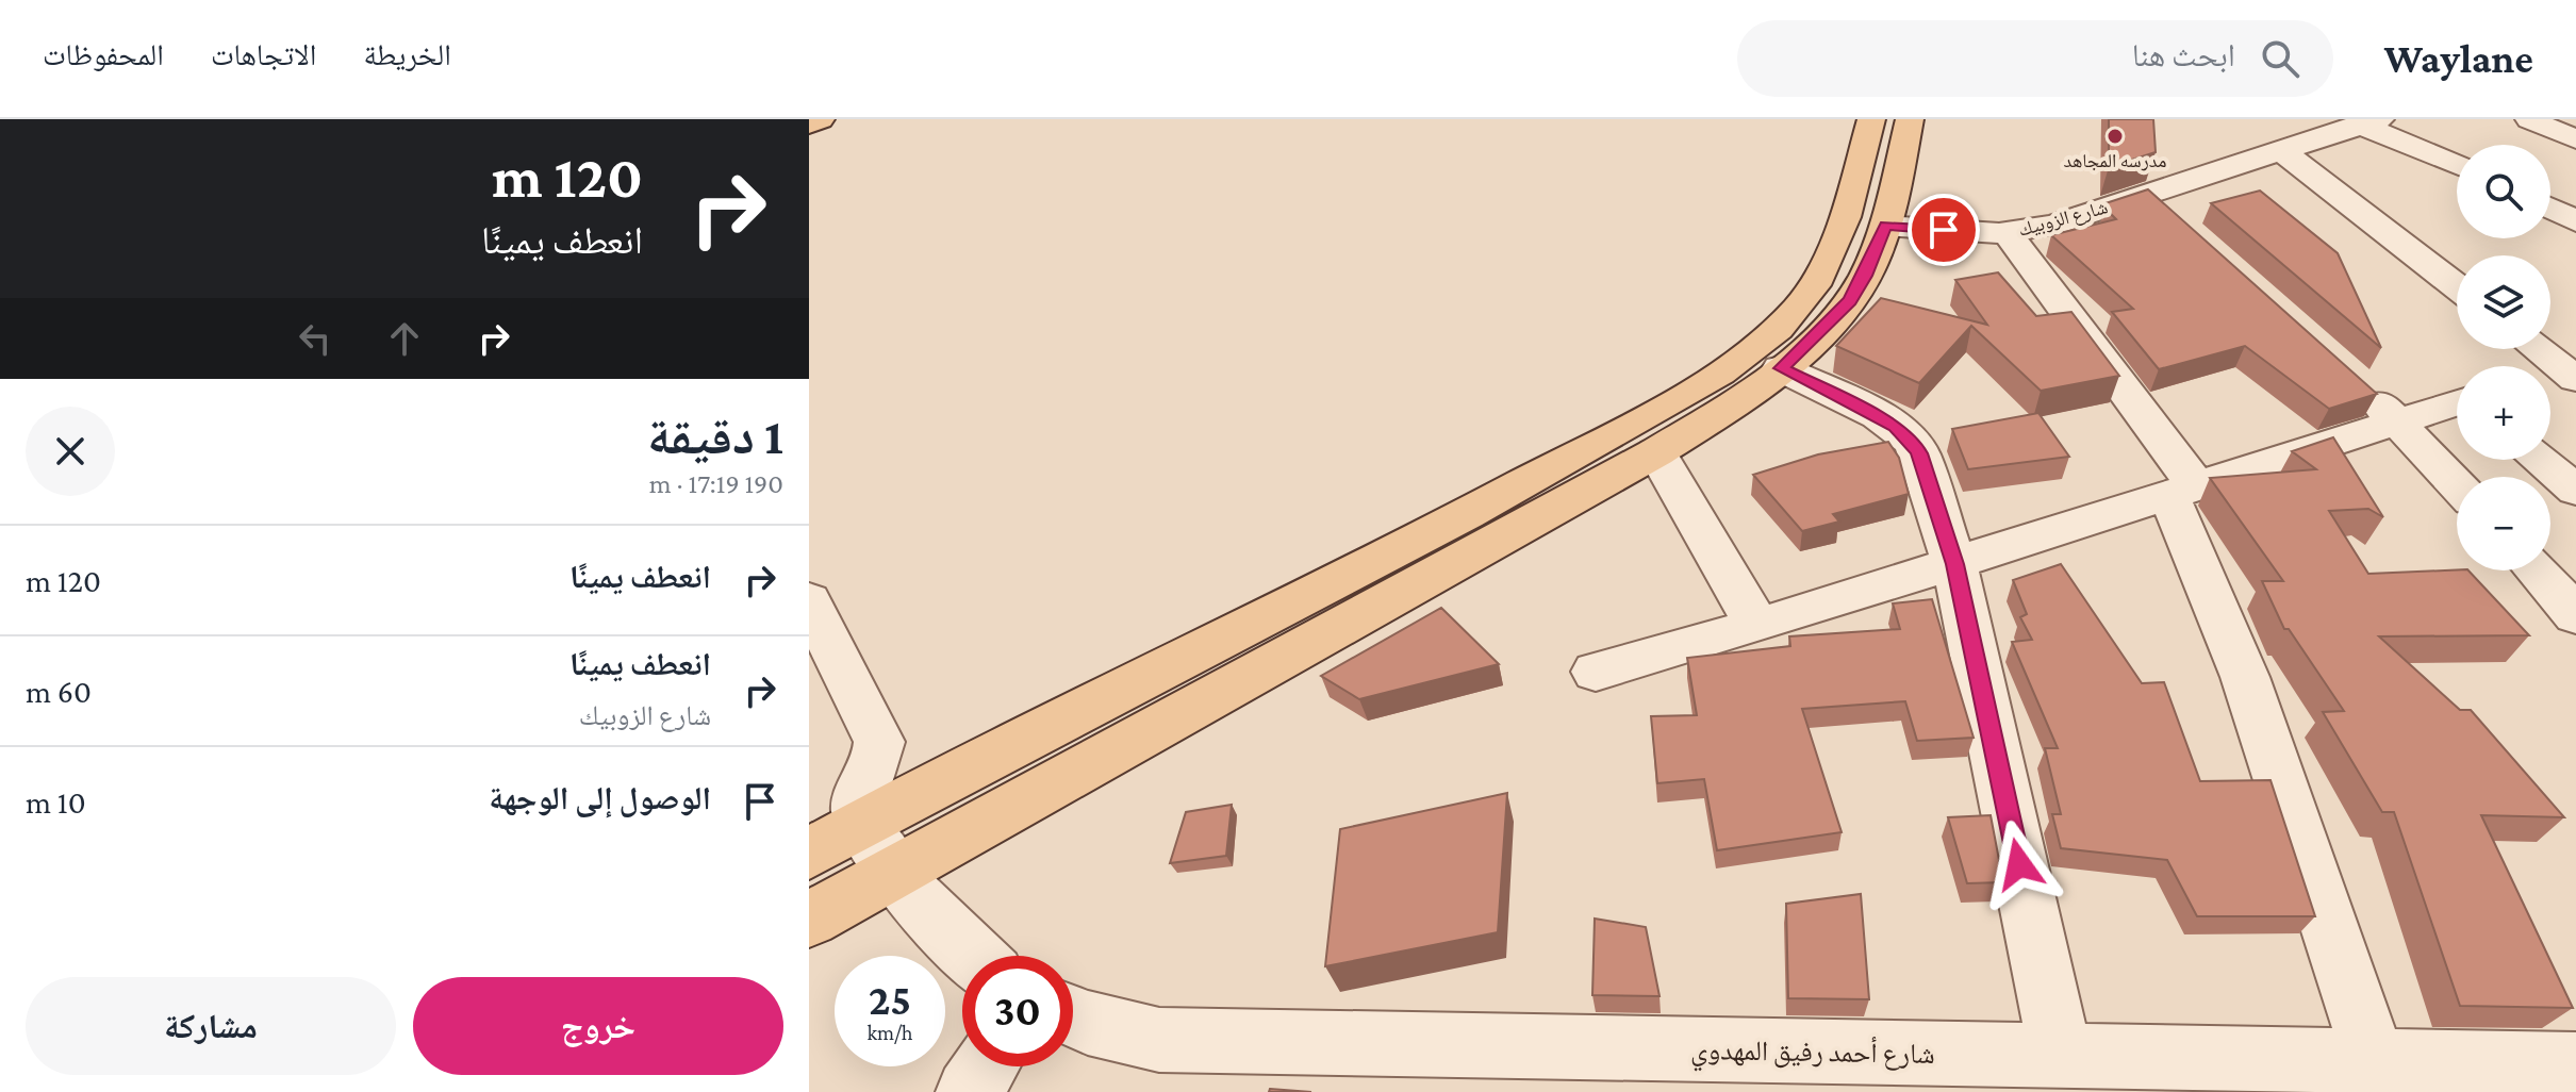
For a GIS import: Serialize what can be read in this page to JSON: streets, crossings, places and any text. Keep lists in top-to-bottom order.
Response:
{
  "streets": {
    "street": ["شارع الزوبيك", "شارع أحمد رفيق المهدوي"]
  },
  "places": ["مدرسه المجاهد"],
  "page": {
    "header": "Waylane",
    "search": "ابحث هنا",
    "nav": ["الخريطة", "الاتجاهات", "المحفوظات"],
    "turn": ["120 m", "انعطف يمينًا"],
    "map_buttons": ["+", "−"],
    "heading": ["1 دقيقة", "190 m · 17:19"],
    "list": [
      {
        "name": "انعطف يمينًا",
        "value": "120 m"
      },
      {
        "name": "انعطف يمينًا",
        "note": "شارع الزوبيك",
        "value": "60 m"
      },
      {
        "name": "الوصول إلى الوجهة",
        "value": "10 m"
      }
    ],
    "speed": "25 km/h",
    "limit": "30",
    "buttons": ["خروج", "مشاركة"]
  }
}
